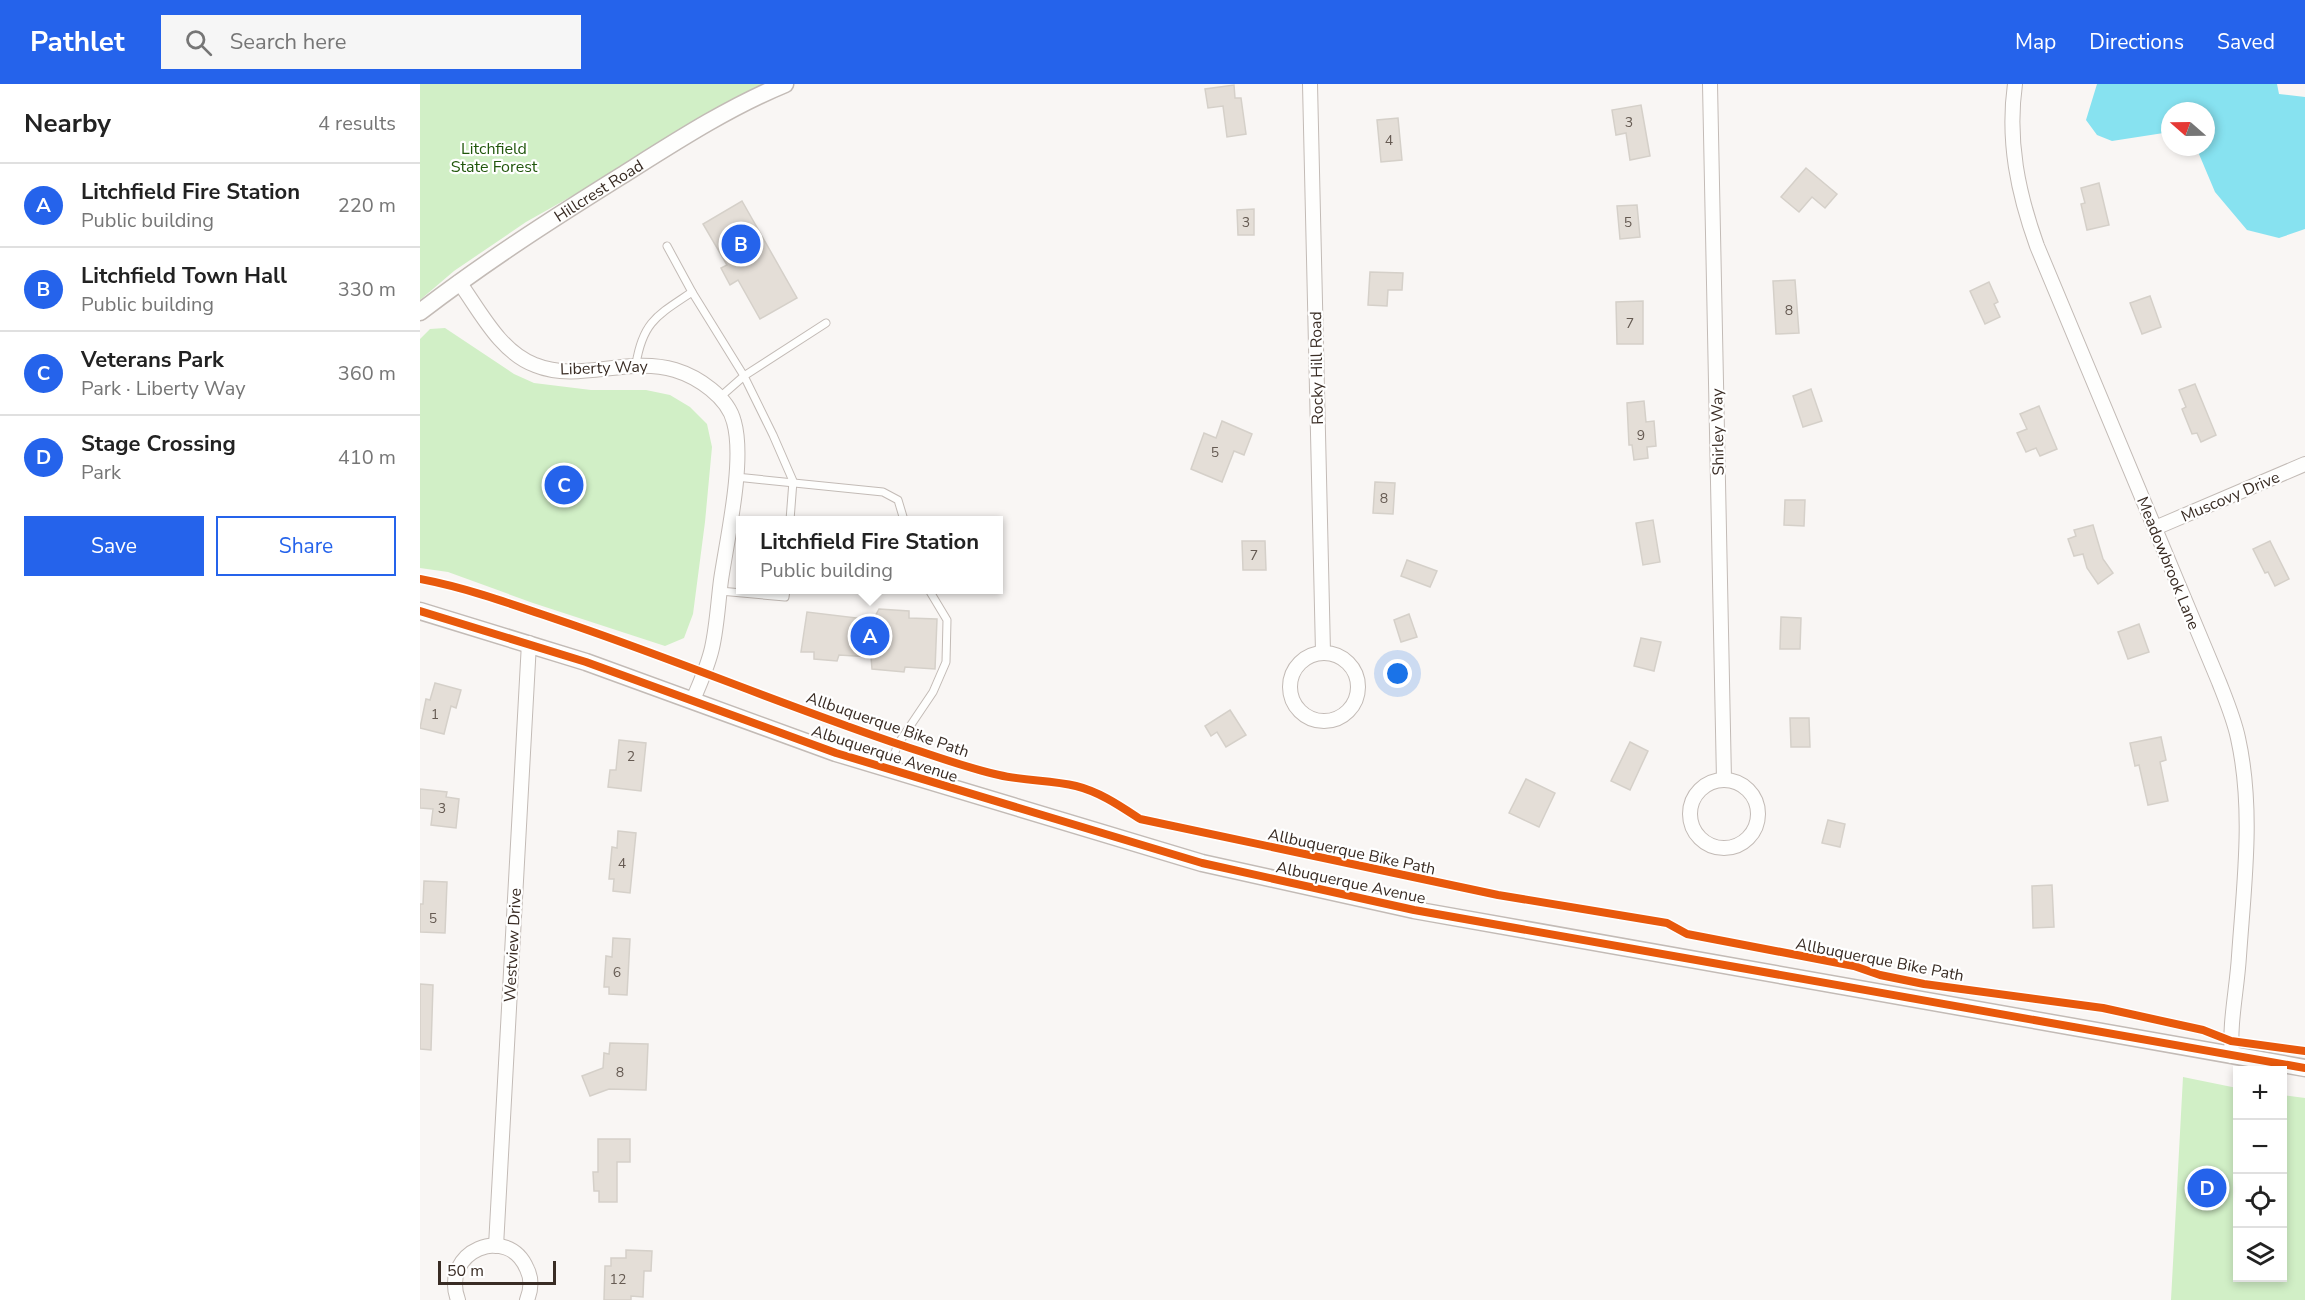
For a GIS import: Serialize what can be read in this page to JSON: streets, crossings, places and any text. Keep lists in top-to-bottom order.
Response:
{
  "streets": {
    "street": [
      "Hillcrest Road",
      "Liberty Way",
      "Rocky Hill Road",
      "Shirley Way",
      "Muscovy Drive",
      "Meadowbrook Lane",
      "Albuquerque Avenue",
      "Westview Drive"
    ],
    "cycle path": ["Allbuquerque Bike Path"]
  },
  "crossings": [
    ["Hillcrest Road", "Liberty Way"],
    ["Liberty Way", "Albuquerque Avenue"],
    ["Muscovy Drive", "Meadowbrook Lane"],
    ["Meadowbrook Lane", "Albuquerque Avenue"],
    ["Albuquerque Avenue", "Westview Drive"]
  ],
  "parks": ["Litchfield State Forest"],
  "house_numbers": [
    "3",
    "4",
    "3",
    "5",
    "8",
    "7",
    "9",
    "5",
    "8",
    "7",
    "1",
    "2",
    "3",
    "4",
    "5",
    "6",
    "8",
    "12"
  ],
  "scale_bar": "50 m",
  "north": "left",
  "page": {
    "header": "Pathlet",
    "search": "Search here",
    "nav": ["Map", "Directions", "Saved"],
    "heading": ["Nearby", "4 results"],
    "list": [
      {
        "mark": "A",
        "name": "Litchfield Fire Station",
        "note": "Public building",
        "value": "220 m"
      },
      {
        "mark": "B",
        "name": "Litchfield Town Hall",
        "note": "Public building",
        "value": "330 m"
      },
      {
        "mark": "C",
        "name": "Veterans Park",
        "note": "Park · Liberty Way",
        "value": "360 m"
      },
      {
        "mark": "D",
        "name": "Stage Crossing",
        "note": "Park",
        "value": "410 m"
      }
    ],
    "pins": [
      "B",
      "C",
      "A",
      "D"
    ],
    "buttons": ["Save", "Share"],
    "popup": ["Litchfield Fire Station", "Public building"],
    "map_buttons": ["+", "−"],
    "scale": "50 m"
  }
}
